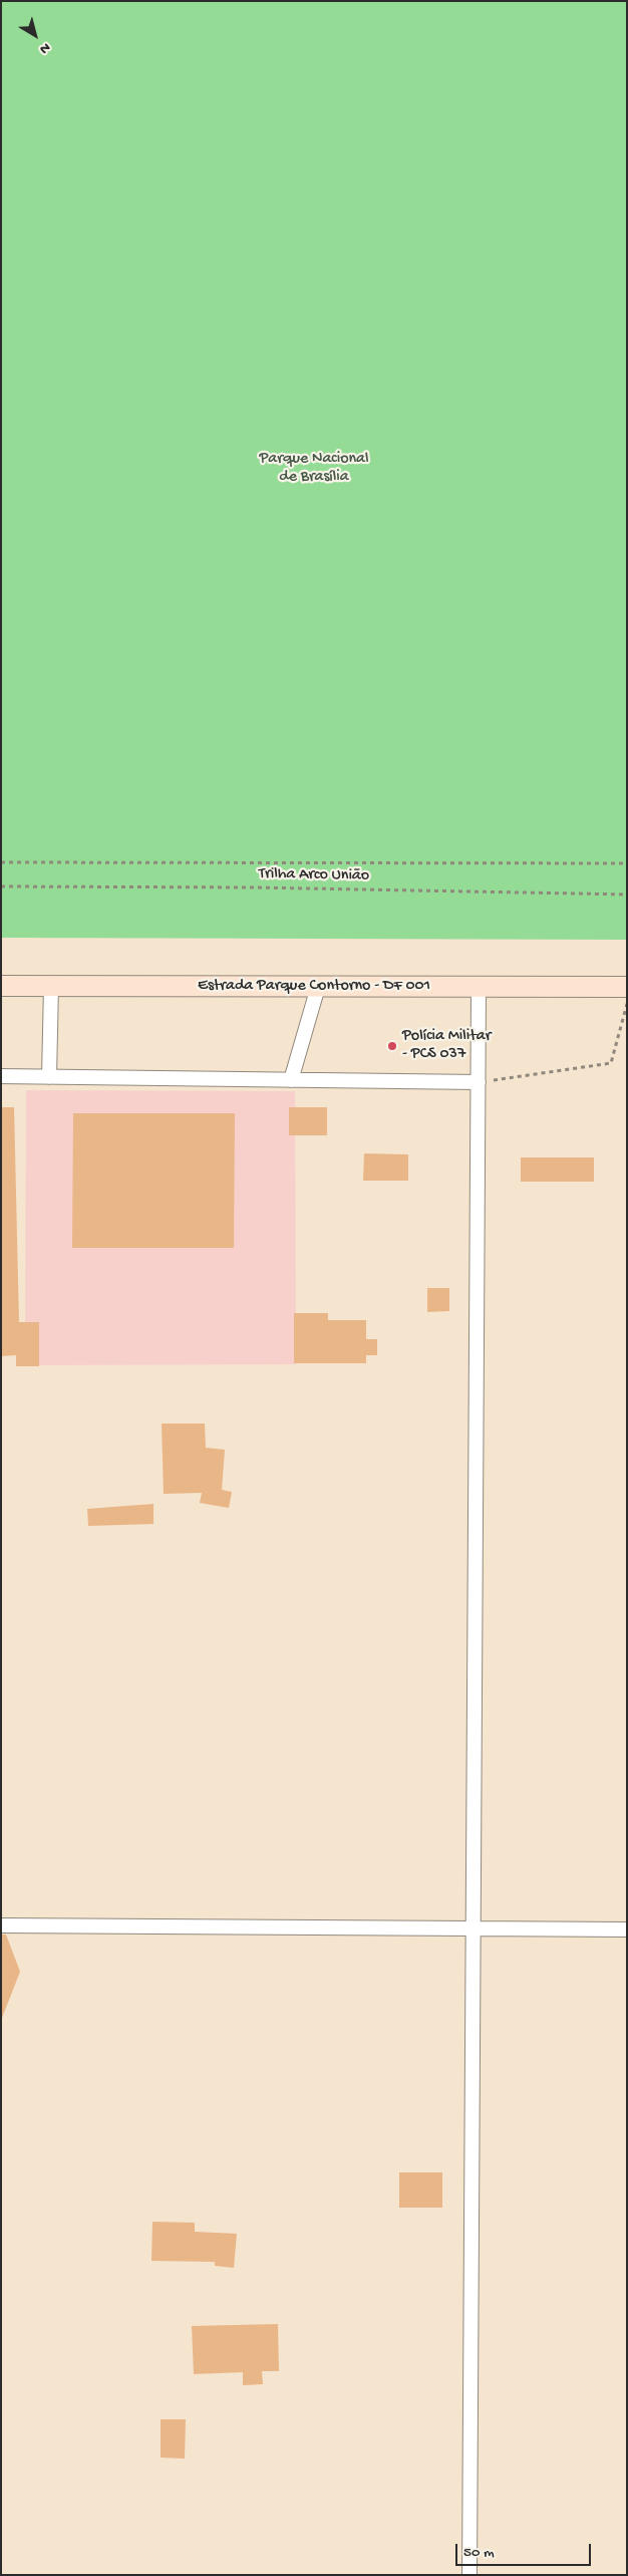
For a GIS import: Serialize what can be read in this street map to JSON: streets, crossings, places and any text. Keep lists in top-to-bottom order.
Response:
{
  "streets": {
    "main road": ["Estrada Parque Contorno - DF 001"],
    "path": ["Trilha Arco União"]
  },
  "parks": ["Parque Nacional de Brasília"],
  "places": ["Polícia Militar - PCS 037"],
  "scale_bar": "50 m",
  "north": "bottom right"
}
